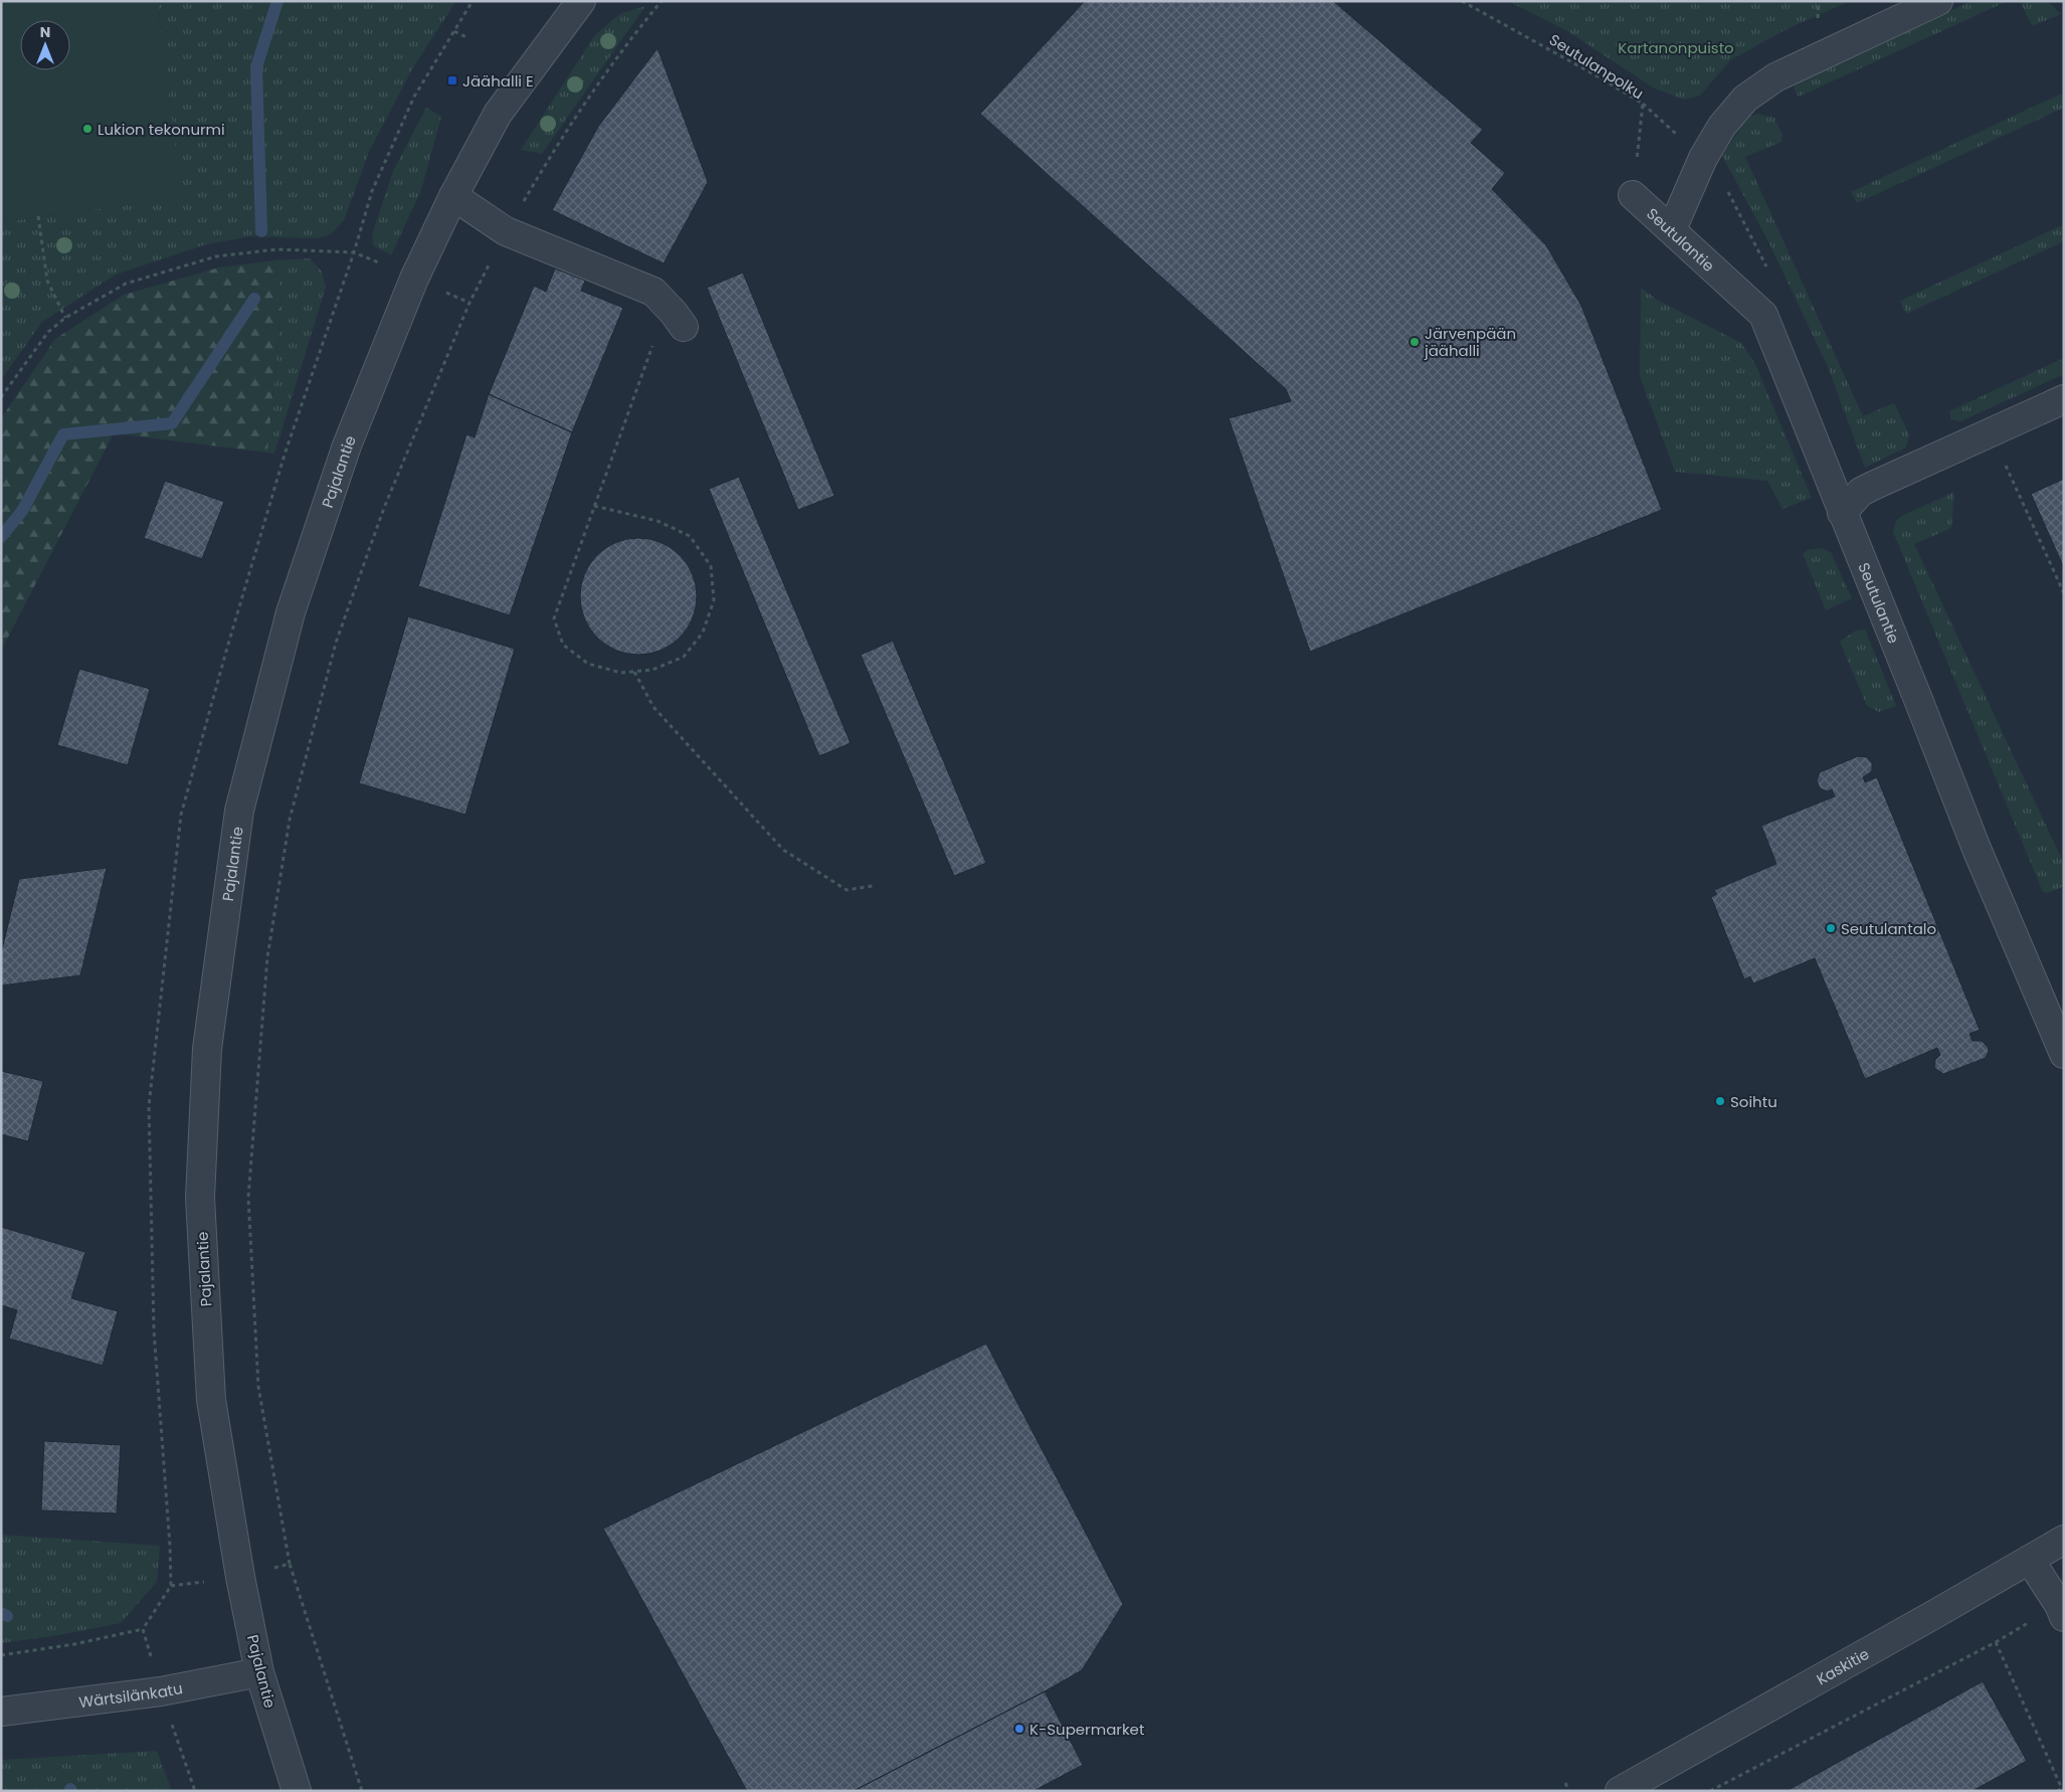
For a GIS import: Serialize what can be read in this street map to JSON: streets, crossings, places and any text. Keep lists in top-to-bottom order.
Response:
{
  "streets": {
    "street": [
      "Seutulantie",
      "Pajalantie",
      "Kaskitie",
      "Wärtsilänkatu"
    ],
    "path": ["Seutulanpolku"]
  },
  "crossings": [
    ["Seutulanpolku", "Seutulantie"],
    ["Pajalantie", "Wärtsilänkatu"]
  ],
  "parks": ["Kartanonpuisto"],
  "places": {
    "transit": ["Jäähalli E"],
    "other": [
      "Lukion tekonurmi",
      "Järvenpään jäähalli",
      "Seutulantalo",
      "Soihtu",
      "K-Supermarket"
    ]
  },
  "north": "top"
}
